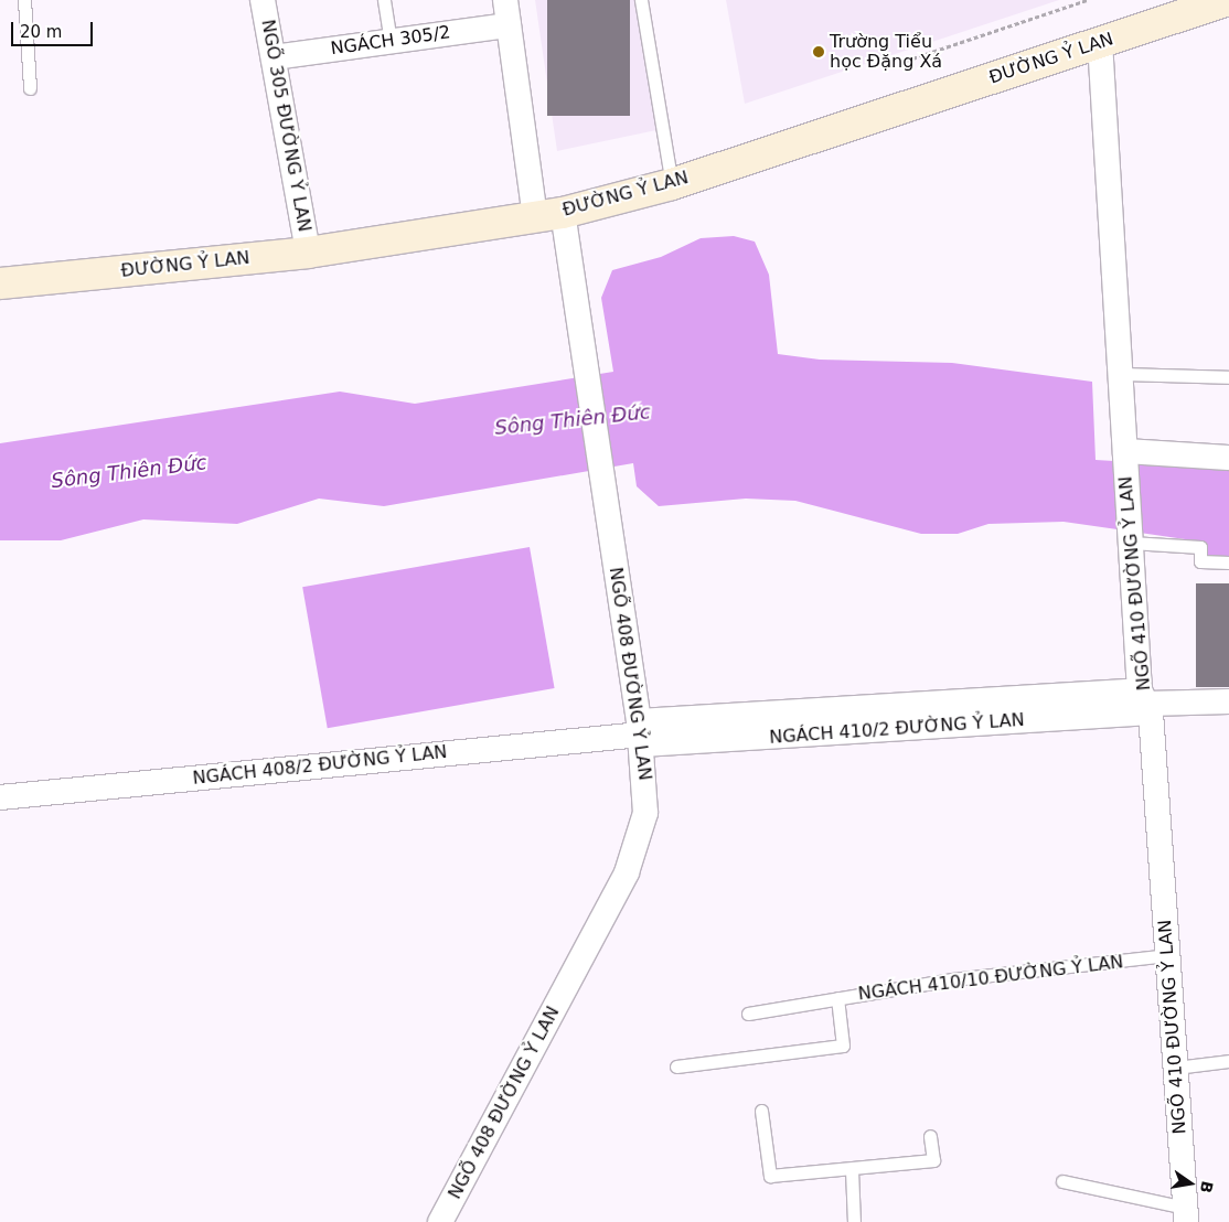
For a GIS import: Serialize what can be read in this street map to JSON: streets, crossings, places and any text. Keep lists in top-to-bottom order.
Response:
{
  "streets": {
    "main road": ["ĐƯỜNG Ỷ LAN"],
    "street": [
      "NGÁCH 305/2",
      "NGÕ 305 ĐƯỜNG Ỷ LAN",
      "NGÕ 410 ĐƯỜNG Ỷ LAN",
      "NGÕ 408 ĐƯỜNG Ỷ LAN",
      "NGÁCH 410/2 ĐƯỜNG Ỷ LAN",
      "NGÁCH 408/2 ĐƯỜNG Ỷ LAN"
    ],
    "lane": ["NGÁCH 410/10 ĐƯỜNG Ỷ LAN"]
  },
  "crossings": [
    ["NGÁCH 305/2", "NGÕ 305 ĐƯỜNG Ỷ LAN"],
    ["NGÁCH 305/2", "NGÕ 408 ĐƯỜNG Ỷ LAN"],
    ["ĐƯỜNG Ỷ LAN", "NGÕ 305 ĐƯỜNG Ỷ LAN"],
    ["ĐƯỜNG Ỷ LAN", "NGÕ 410 ĐƯỜNG Ỷ LAN"],
    ["ĐƯỜNG Ỷ LAN", "NGÕ 408 ĐƯỜNG Ỷ LAN"],
    ["NGÕ 410 ĐƯỜNG Ỷ LAN", "NGÁCH 410/2 ĐƯỜNG Ỷ LAN"],
    ["NGÕ 410 ĐƯỜNG Ỷ LAN", "NGÁCH 410/10 ĐƯỜNG Ỷ LAN"],
    ["NGÕ 408 ĐƯỜNG Ỷ LAN", "NGÁCH 410/2 ĐƯỜNG Ỷ LAN"],
    ["NGÕ 408 ĐƯỜNG Ỷ LAN", "NGÁCH 408/2 ĐƯỜNG Ỷ LAN"],
    ["NGÁCH 410/2 ĐƯỜNG Ỷ LAN", "NGÁCH 408/2 ĐƯỜNG Ỷ LAN"]
  ],
  "water": ["Sông Thiên Đức"],
  "places": ["Trường Tiểu học Đặng Xá"],
  "scale_bar": "20 m",
  "north": "right"
}
